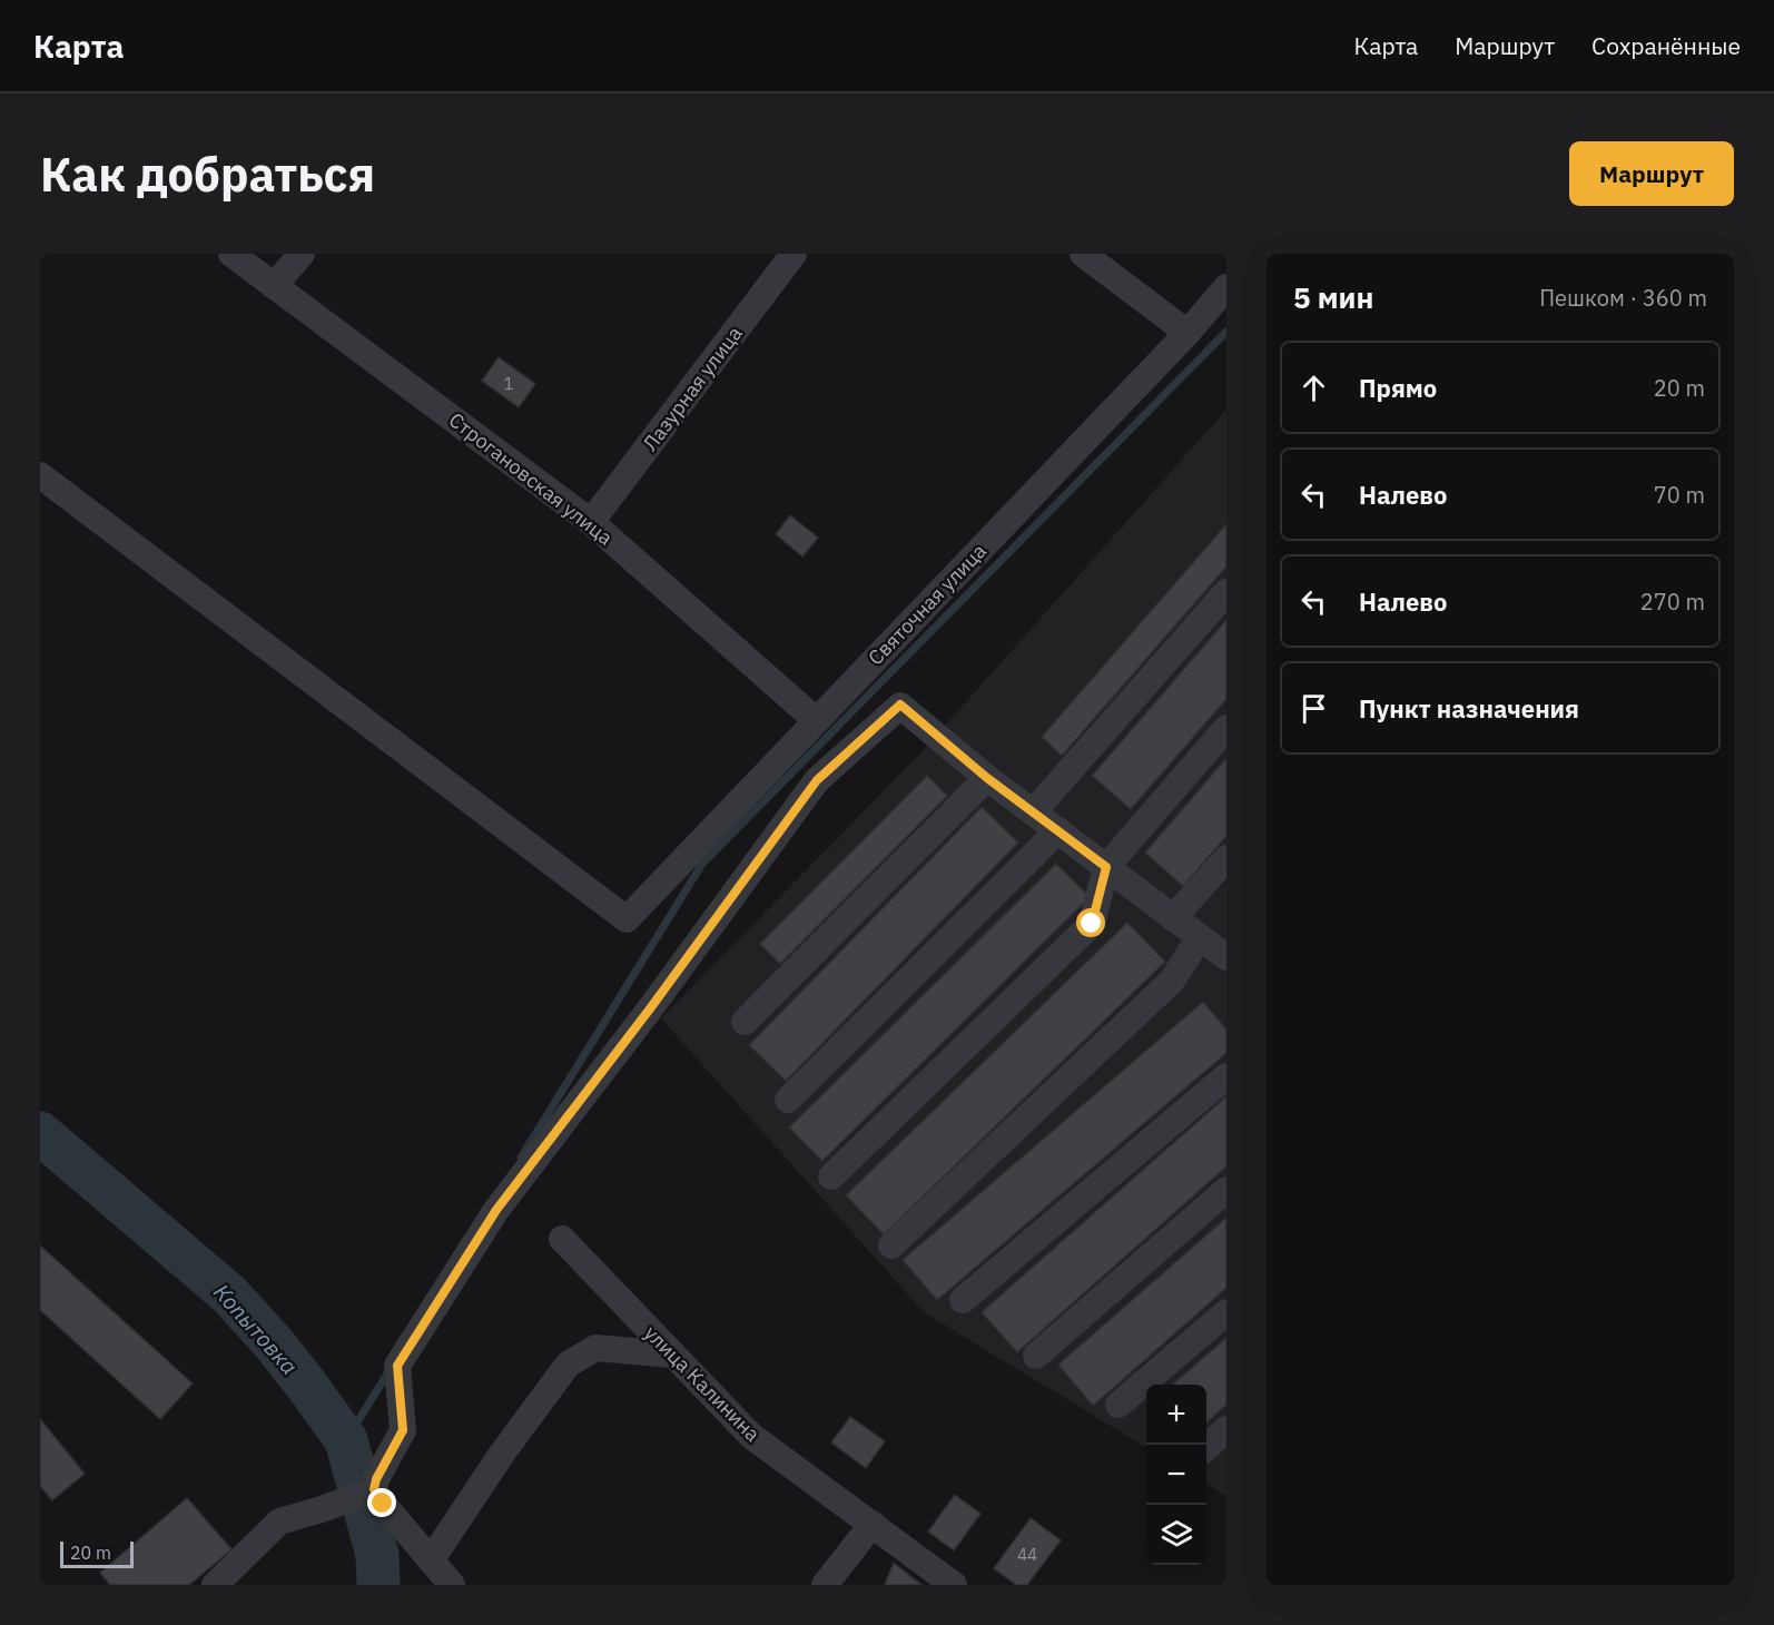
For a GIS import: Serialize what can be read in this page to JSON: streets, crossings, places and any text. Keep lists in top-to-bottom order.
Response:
{
  "streets": {
    "street": [
      "Лазурная улица",
      "Строгановская улица",
      "Святочная улица",
      "улица Калинина"
    ]
  },
  "crossings": [
    ["Лазурная улица", "Строгановская улица"],
    ["Строгановская улица", "Святочная улица"]
  ],
  "water": ["Копытовка"],
  "house_numbers": ["1", "44"],
  "scale_bar": "20 m",
  "page": {
    "header": "Карта",
    "nav": ["Карта", "Маршрут", "Сохранённые"],
    "buttons": "Маршрут",
    "title": "Как добраться",
    "heading": ["5 мин", "Пешком · 360 m"],
    "list": [
      ["Прямо", "20 m"],
      ["Налево", "70 m"],
      ["Налево", "270 m"],
      "Пункт назначения"
    ],
    "map_buttons": ["+", "−"],
    "scale": "20 m"
  }
}
